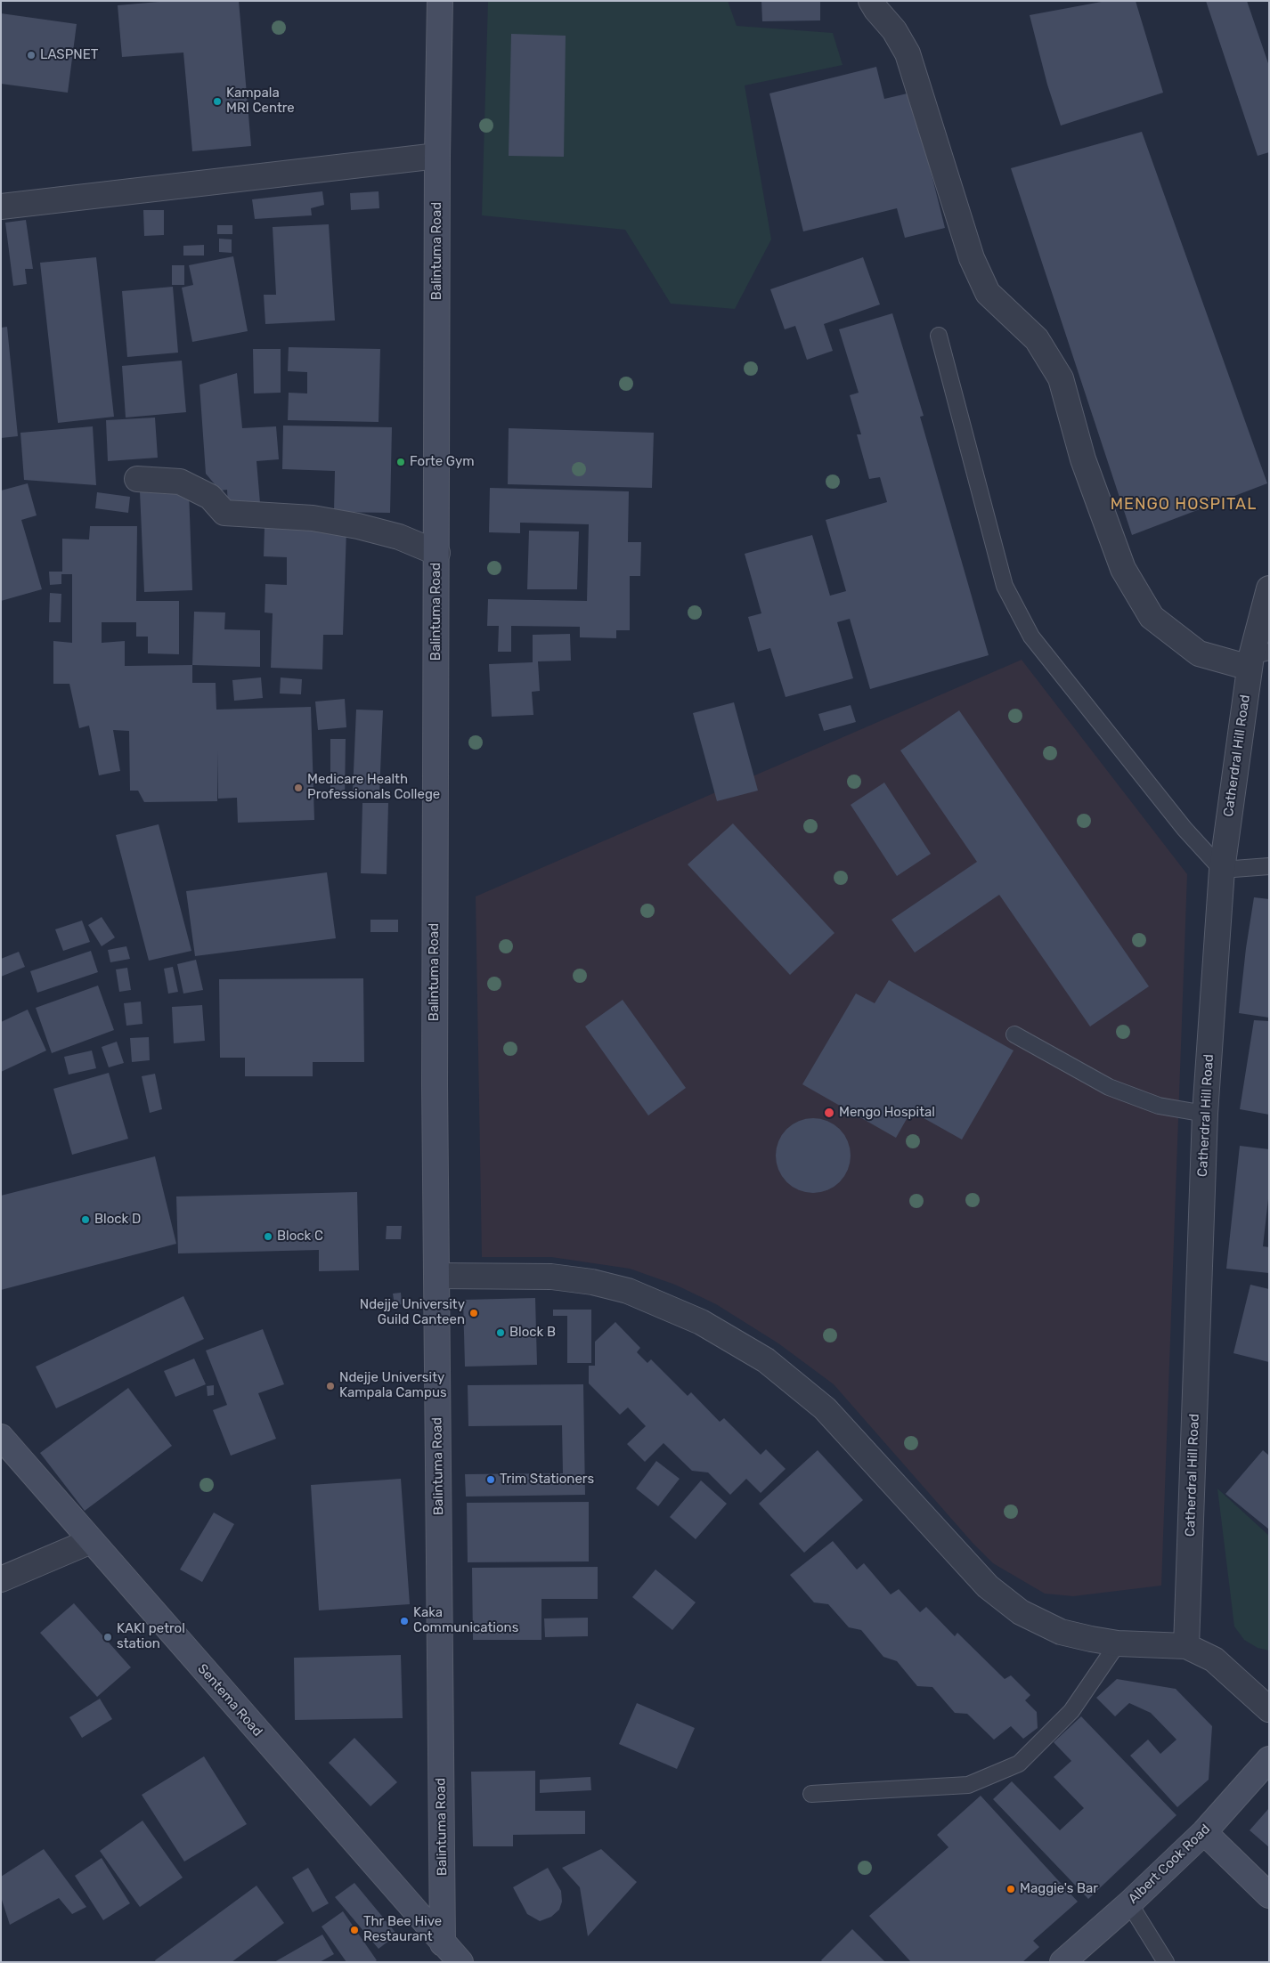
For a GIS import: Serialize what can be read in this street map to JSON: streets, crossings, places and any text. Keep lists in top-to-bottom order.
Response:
{
  "streets": {
    "main road": ["Balintuma Road", "Sentema Road", "Albert Cook Road"],
    "street": ["Catherdral Hill Road"]
  },
  "crossings": [
    ["Balintuma Road", "Sentema Road"]
  ],
  "districts": ["MENGO HOSPITAL"],
  "places": [
    "LASPNET",
    "Kampala MRI Centre",
    "Forte Gym",
    "Medicare Health Professionals College",
    "Mengo Hospital",
    "Block D",
    "Block C",
    "Ndejje University Guild Canteen",
    "Block B",
    "Ndejje University Kampala Campus",
    "Trim Stationers",
    "Kaka Communications",
    "KAKI petrol station",
    "Maggie's Bar",
    "Thr Bee Hive Restaurant"
  ]
}
